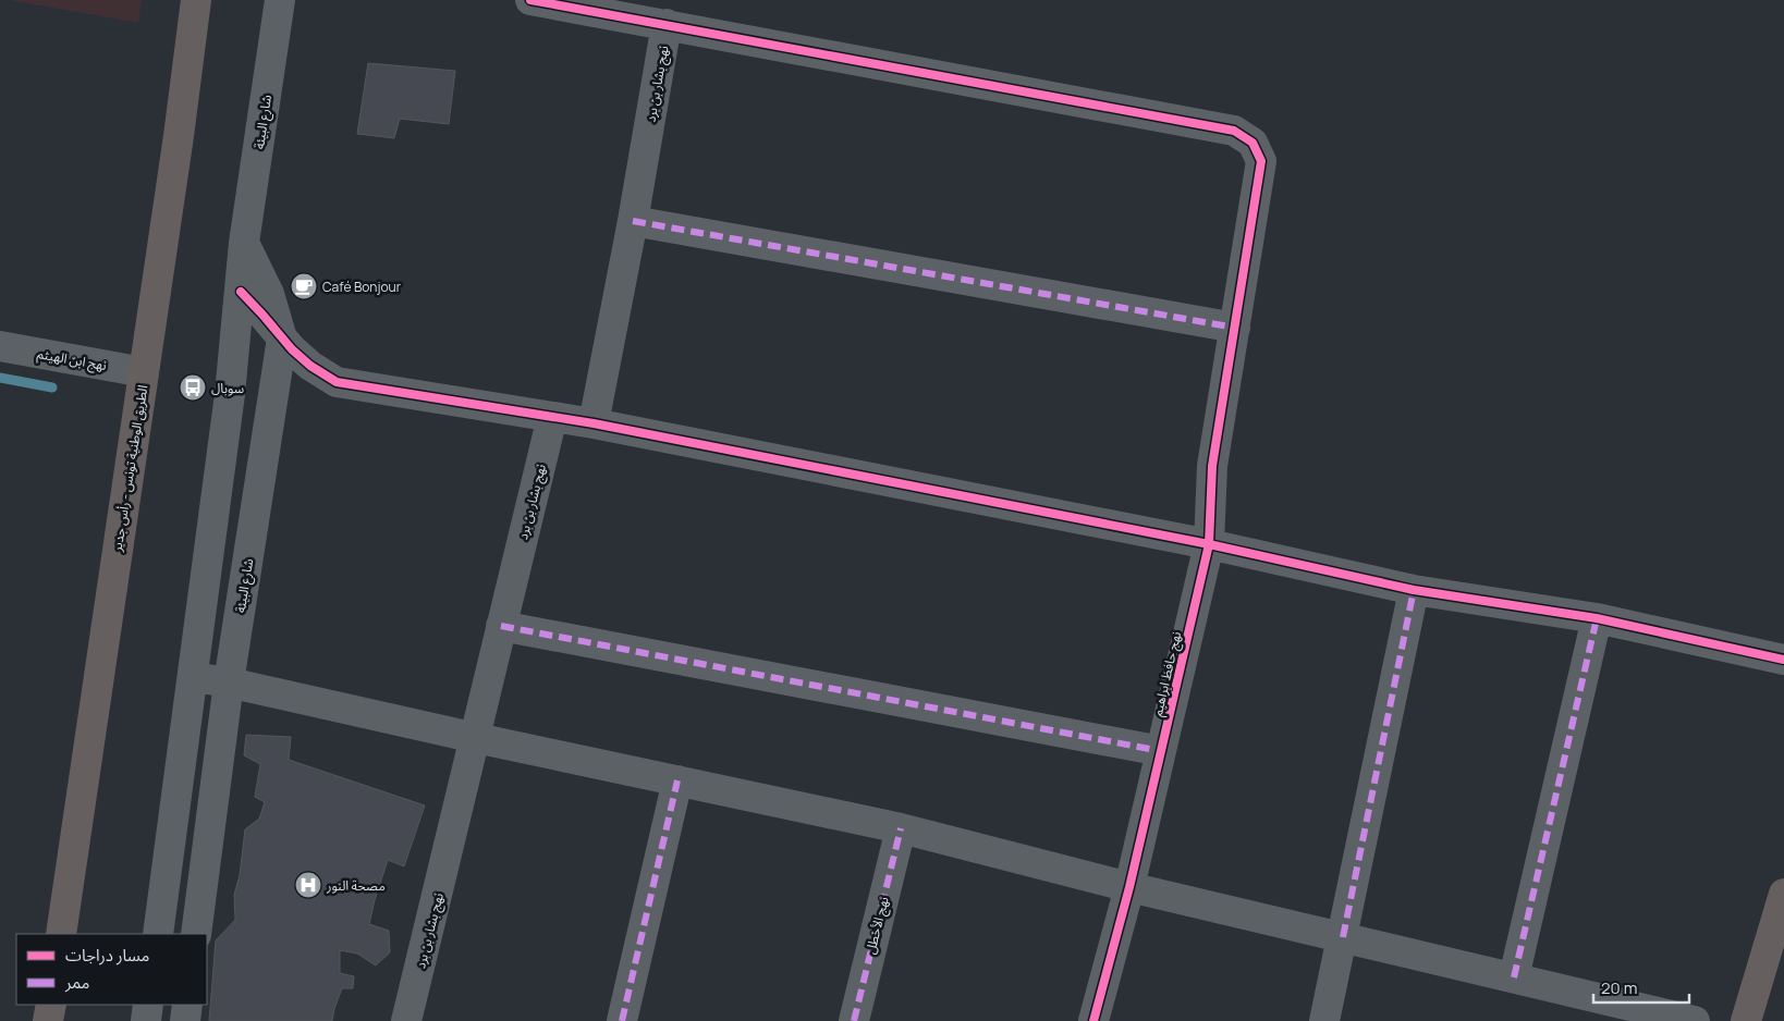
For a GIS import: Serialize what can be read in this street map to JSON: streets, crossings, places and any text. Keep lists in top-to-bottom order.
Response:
{
  "streets": {
    "main road": ["الطريق الوطنية تونس - رأس جدير"],
    "street": [
      "نهج بشار بن برد",
      "شارع البيئة",
      "نهج ابن الهيثم",
      "نهج حافظ ابراهيم",
      "نهج الأخطل"
    ]
  },
  "crossings": [
    ["نهج بشار بن برد", "نهج حافظ ابراهيم"],
    ["نهج ابن الهيثم", "الطريق الوطنية تونس - رأس جدير"]
  ],
  "places": {
    "cafe": ["Café Bonjour"],
    "bus stop": ["سوبال"],
    "hospital": ["مصحة النور"]
  },
  "legend": ["مسار دراجات", "ممر"],
  "scale_bar": "20 m"
}
